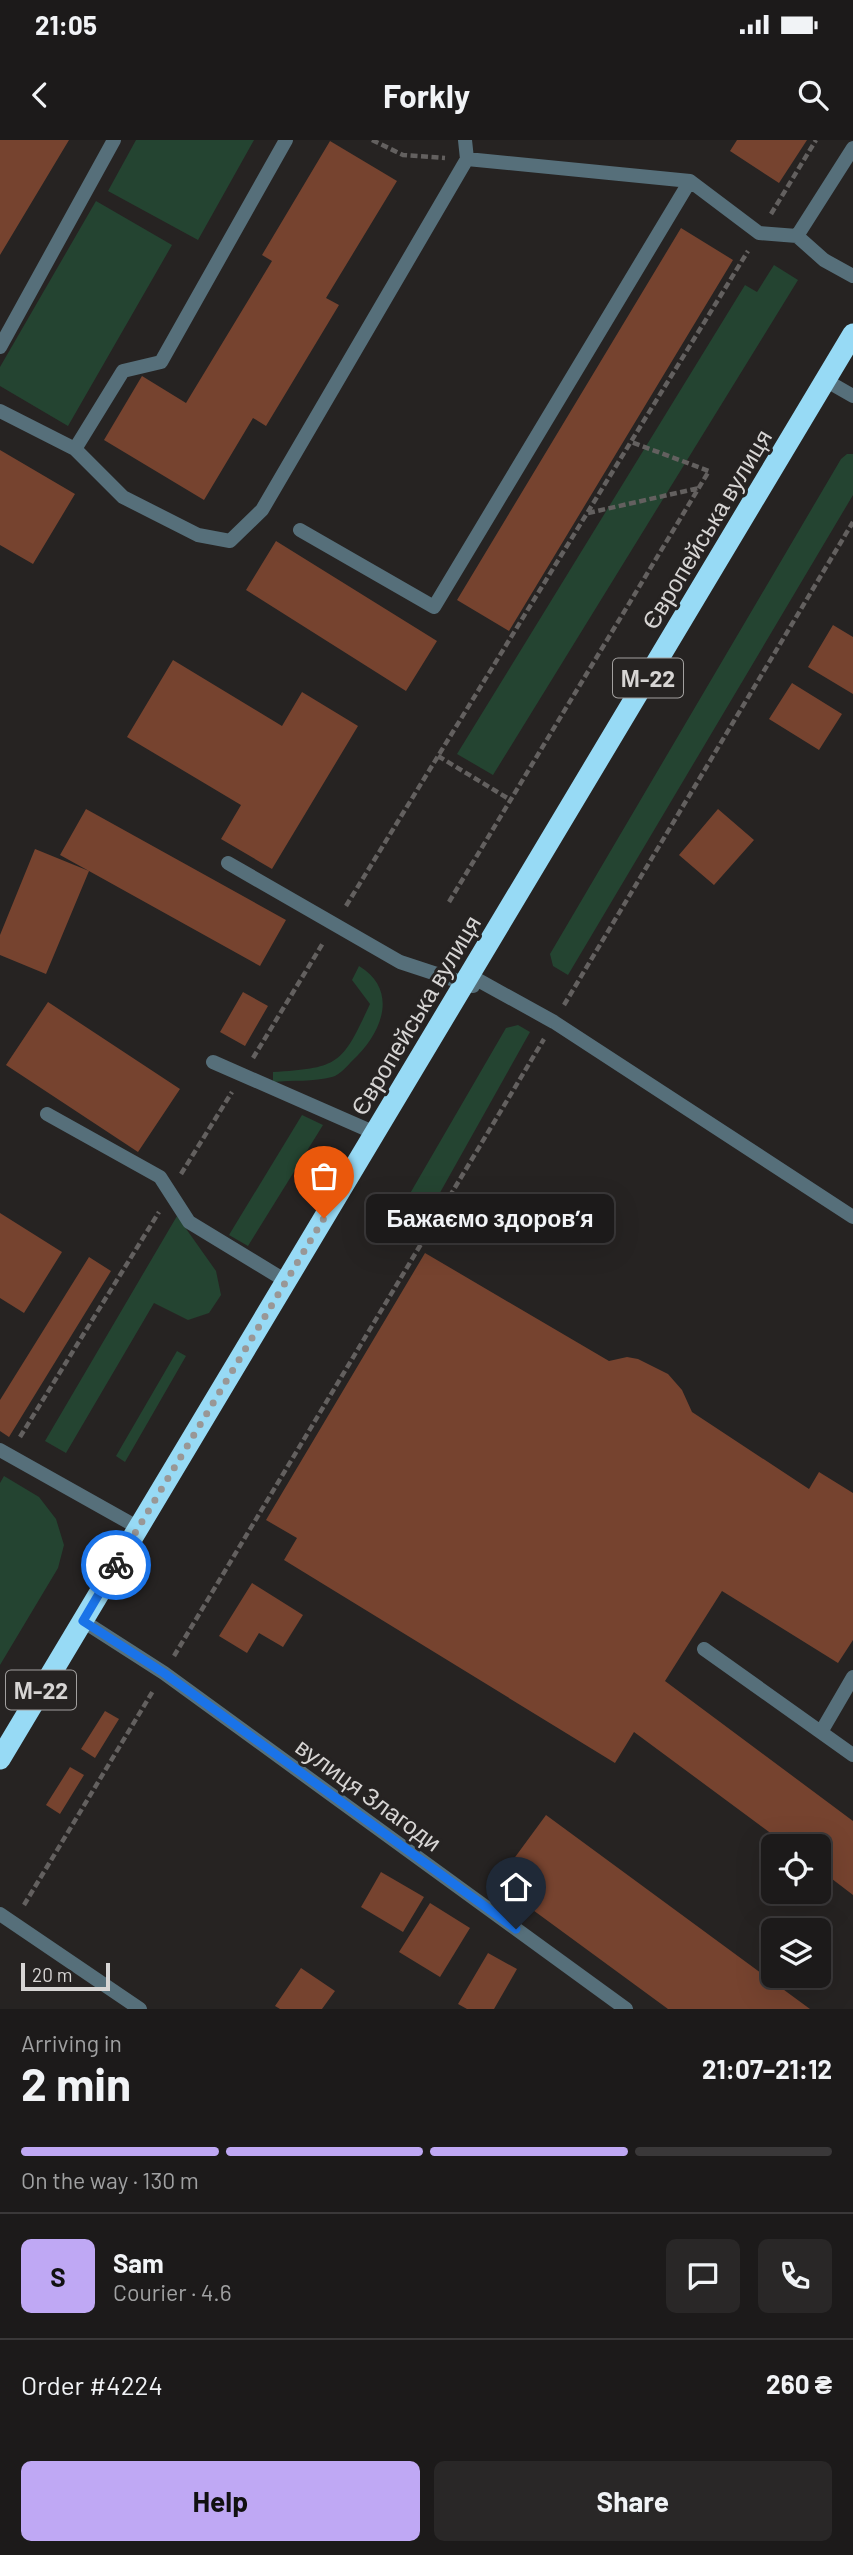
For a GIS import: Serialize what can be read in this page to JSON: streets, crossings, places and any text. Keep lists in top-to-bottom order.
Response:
{
  "streets": {
    "highway": ["Європейська вулиця", "М-22"],
    "street": ["вулиця Злагоди"]
  },
  "crossings": [
    ["Європейська вулиця", "вулиця Злагоди"]
  ],
  "places": ["Бажаємо здоровʼя"],
  "scale_bar": "20 m",
  "page": {
    "status": "21:05",
    "header": "Forkly",
    "bubble": "Бажаємо здоровʼя",
    "scale": "20 m",
    "heading": ["2 min", "Arriving in", "21:07–21:12"],
    "panel": [
      "Sam",
      "Courier · 4.6",
      "Order #4224",
      "260 ₴"
    ],
    "bar": "On the way · 130 m",
    "round": "S",
    "buttons": ["Help", "Share"]
  }
}
